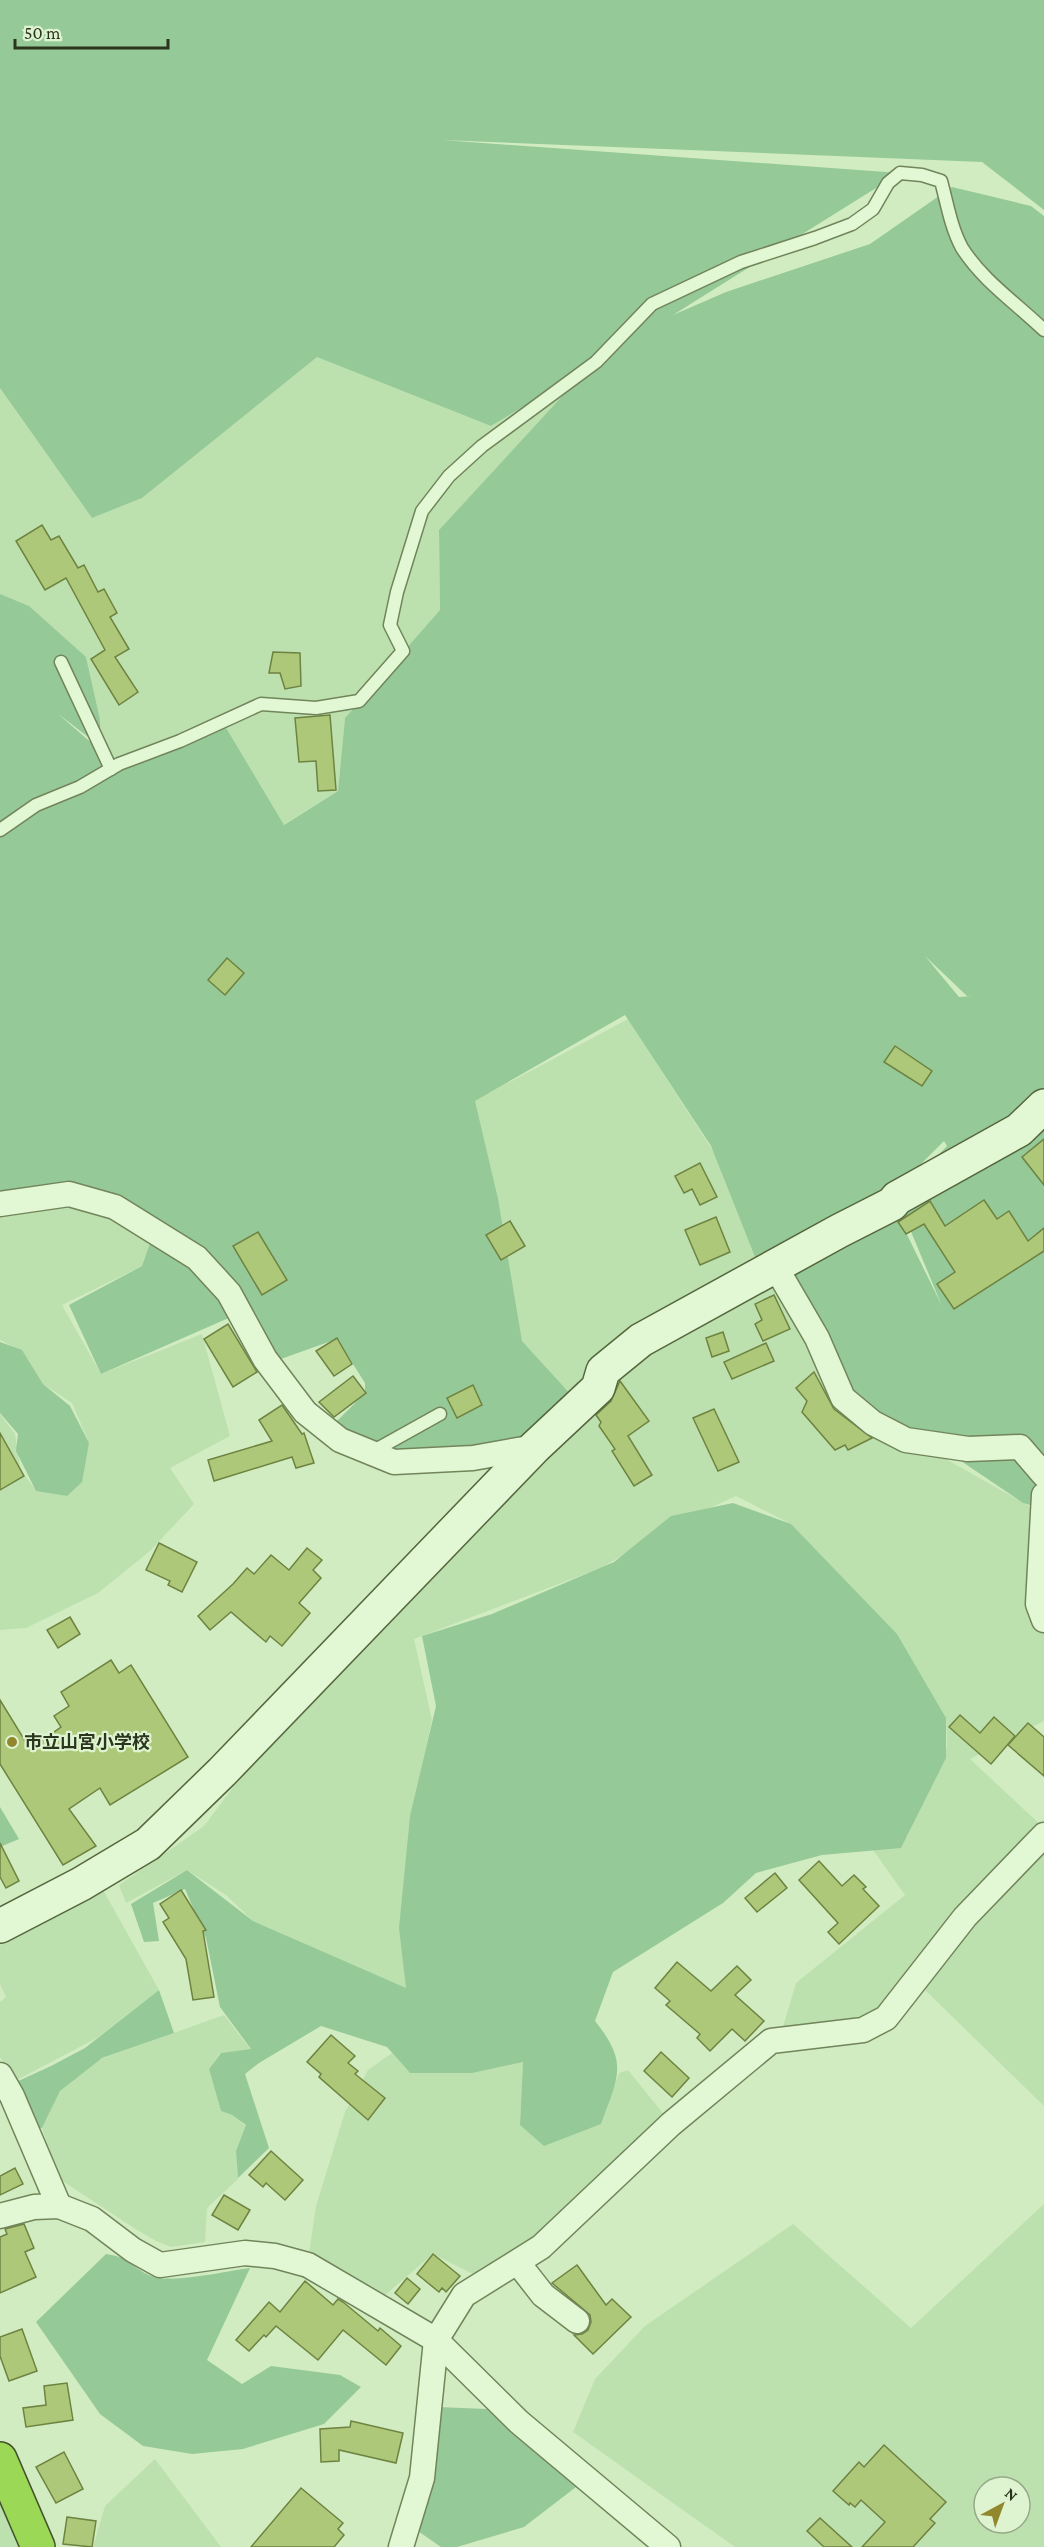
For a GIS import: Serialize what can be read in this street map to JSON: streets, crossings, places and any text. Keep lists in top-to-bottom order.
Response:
{
  "places": ["市立山宮小学校"],
  "scale_bar": "50 m",
  "north": "top right"
}
